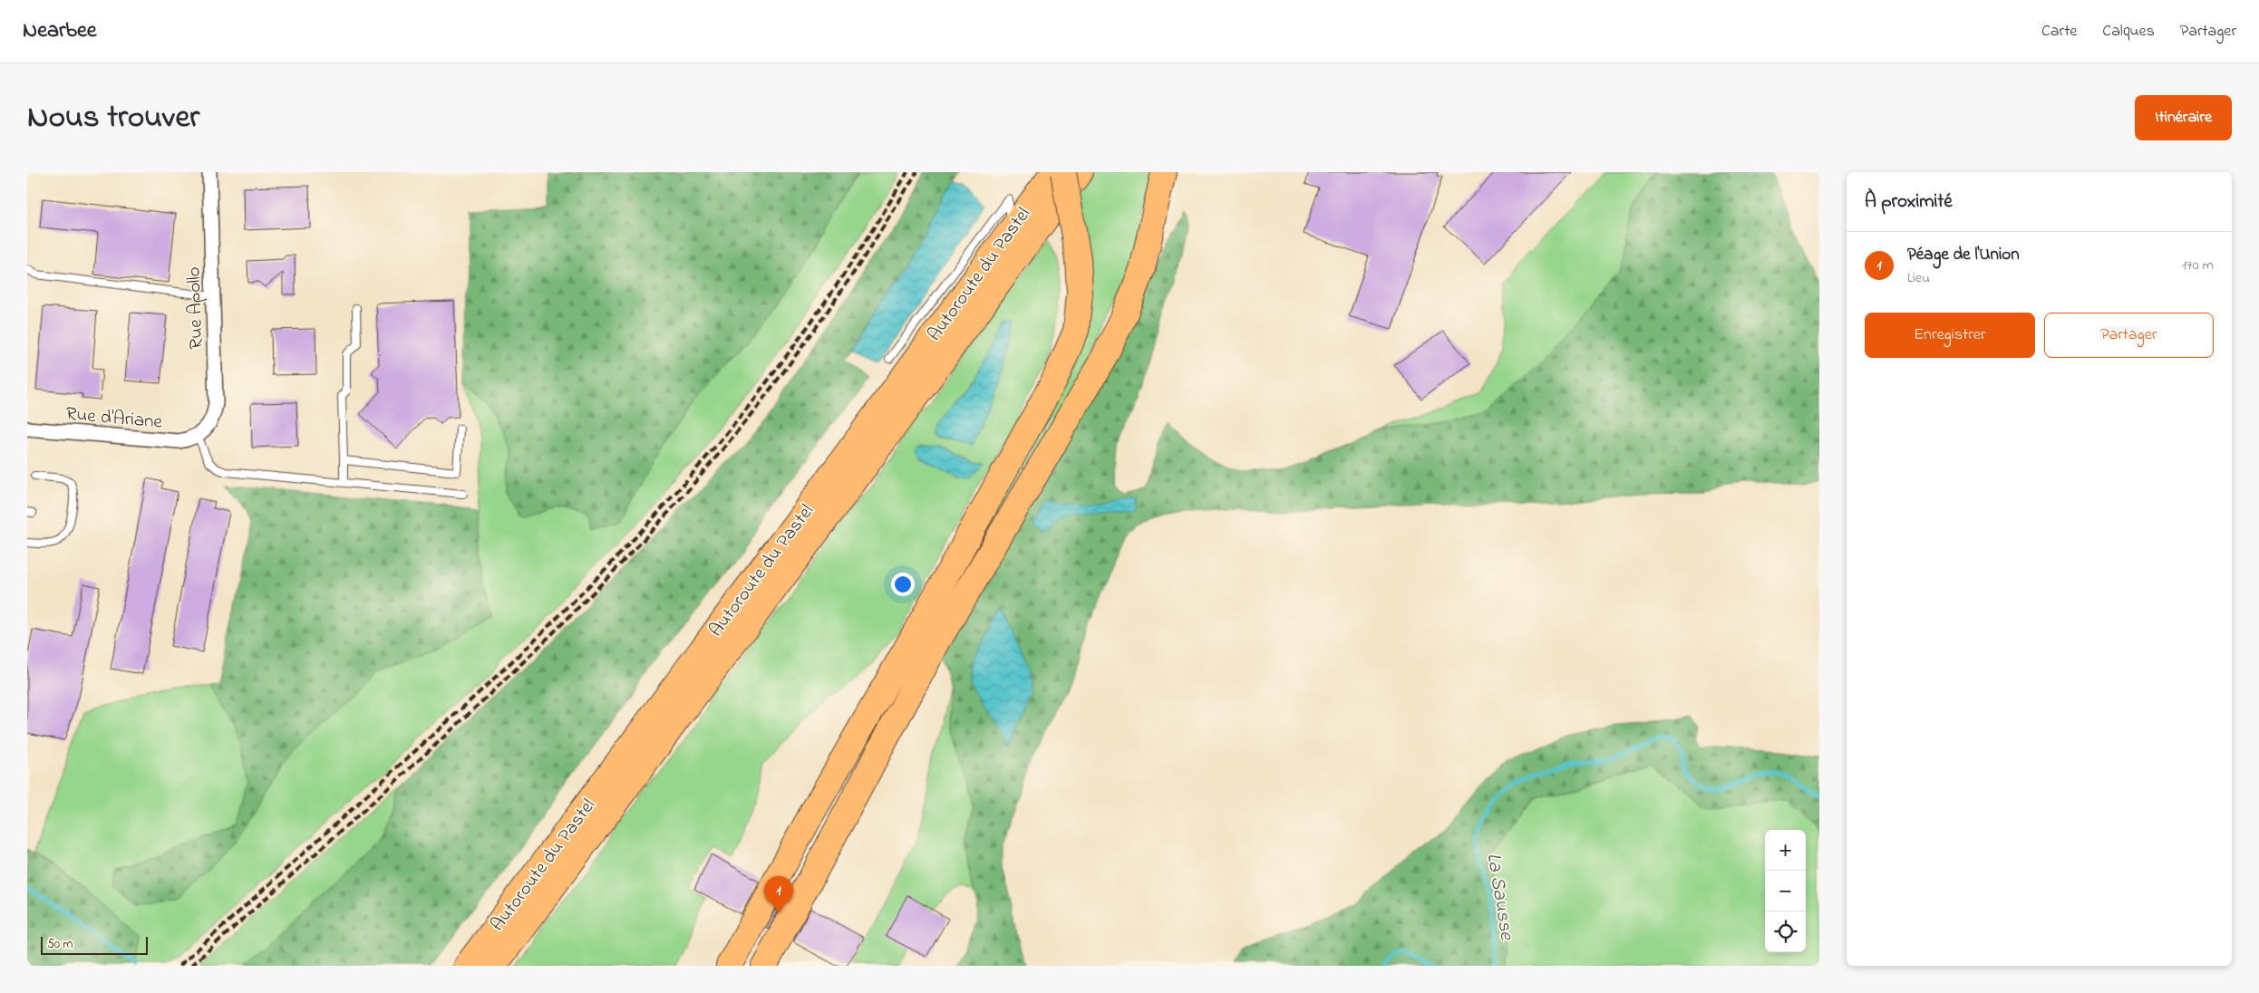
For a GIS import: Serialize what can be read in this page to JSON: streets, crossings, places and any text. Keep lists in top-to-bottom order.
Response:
{
  "streets": {
    "highway": ["Autoroute du Pastel"],
    "street": ["Rue Apollo", "Rue d'Ariane"]
  },
  "crossings": [
    ["Rue Apollo", "Rue d'Ariane"]
  ],
  "water": ["La Sausse"],
  "scale_bar": "50 m",
  "page": {
    "header": "Nearbee",
    "nav": ["Carte", "Calques", "Partager"],
    "title": "Nous trouver",
    "buttons": [
      "Itinéraire",
      ["Enregistrer", "Partager"]
    ],
    "heading": "À proximité",
    "list": [
      {
        "mark": "1",
        "name": "Péage de l'Union",
        "note": "Lieu",
        "value": "170 m"
      }
    ],
    "map_buttons": ["+", "−"],
    "pins": "1",
    "scale": "50 m"
  }
}
